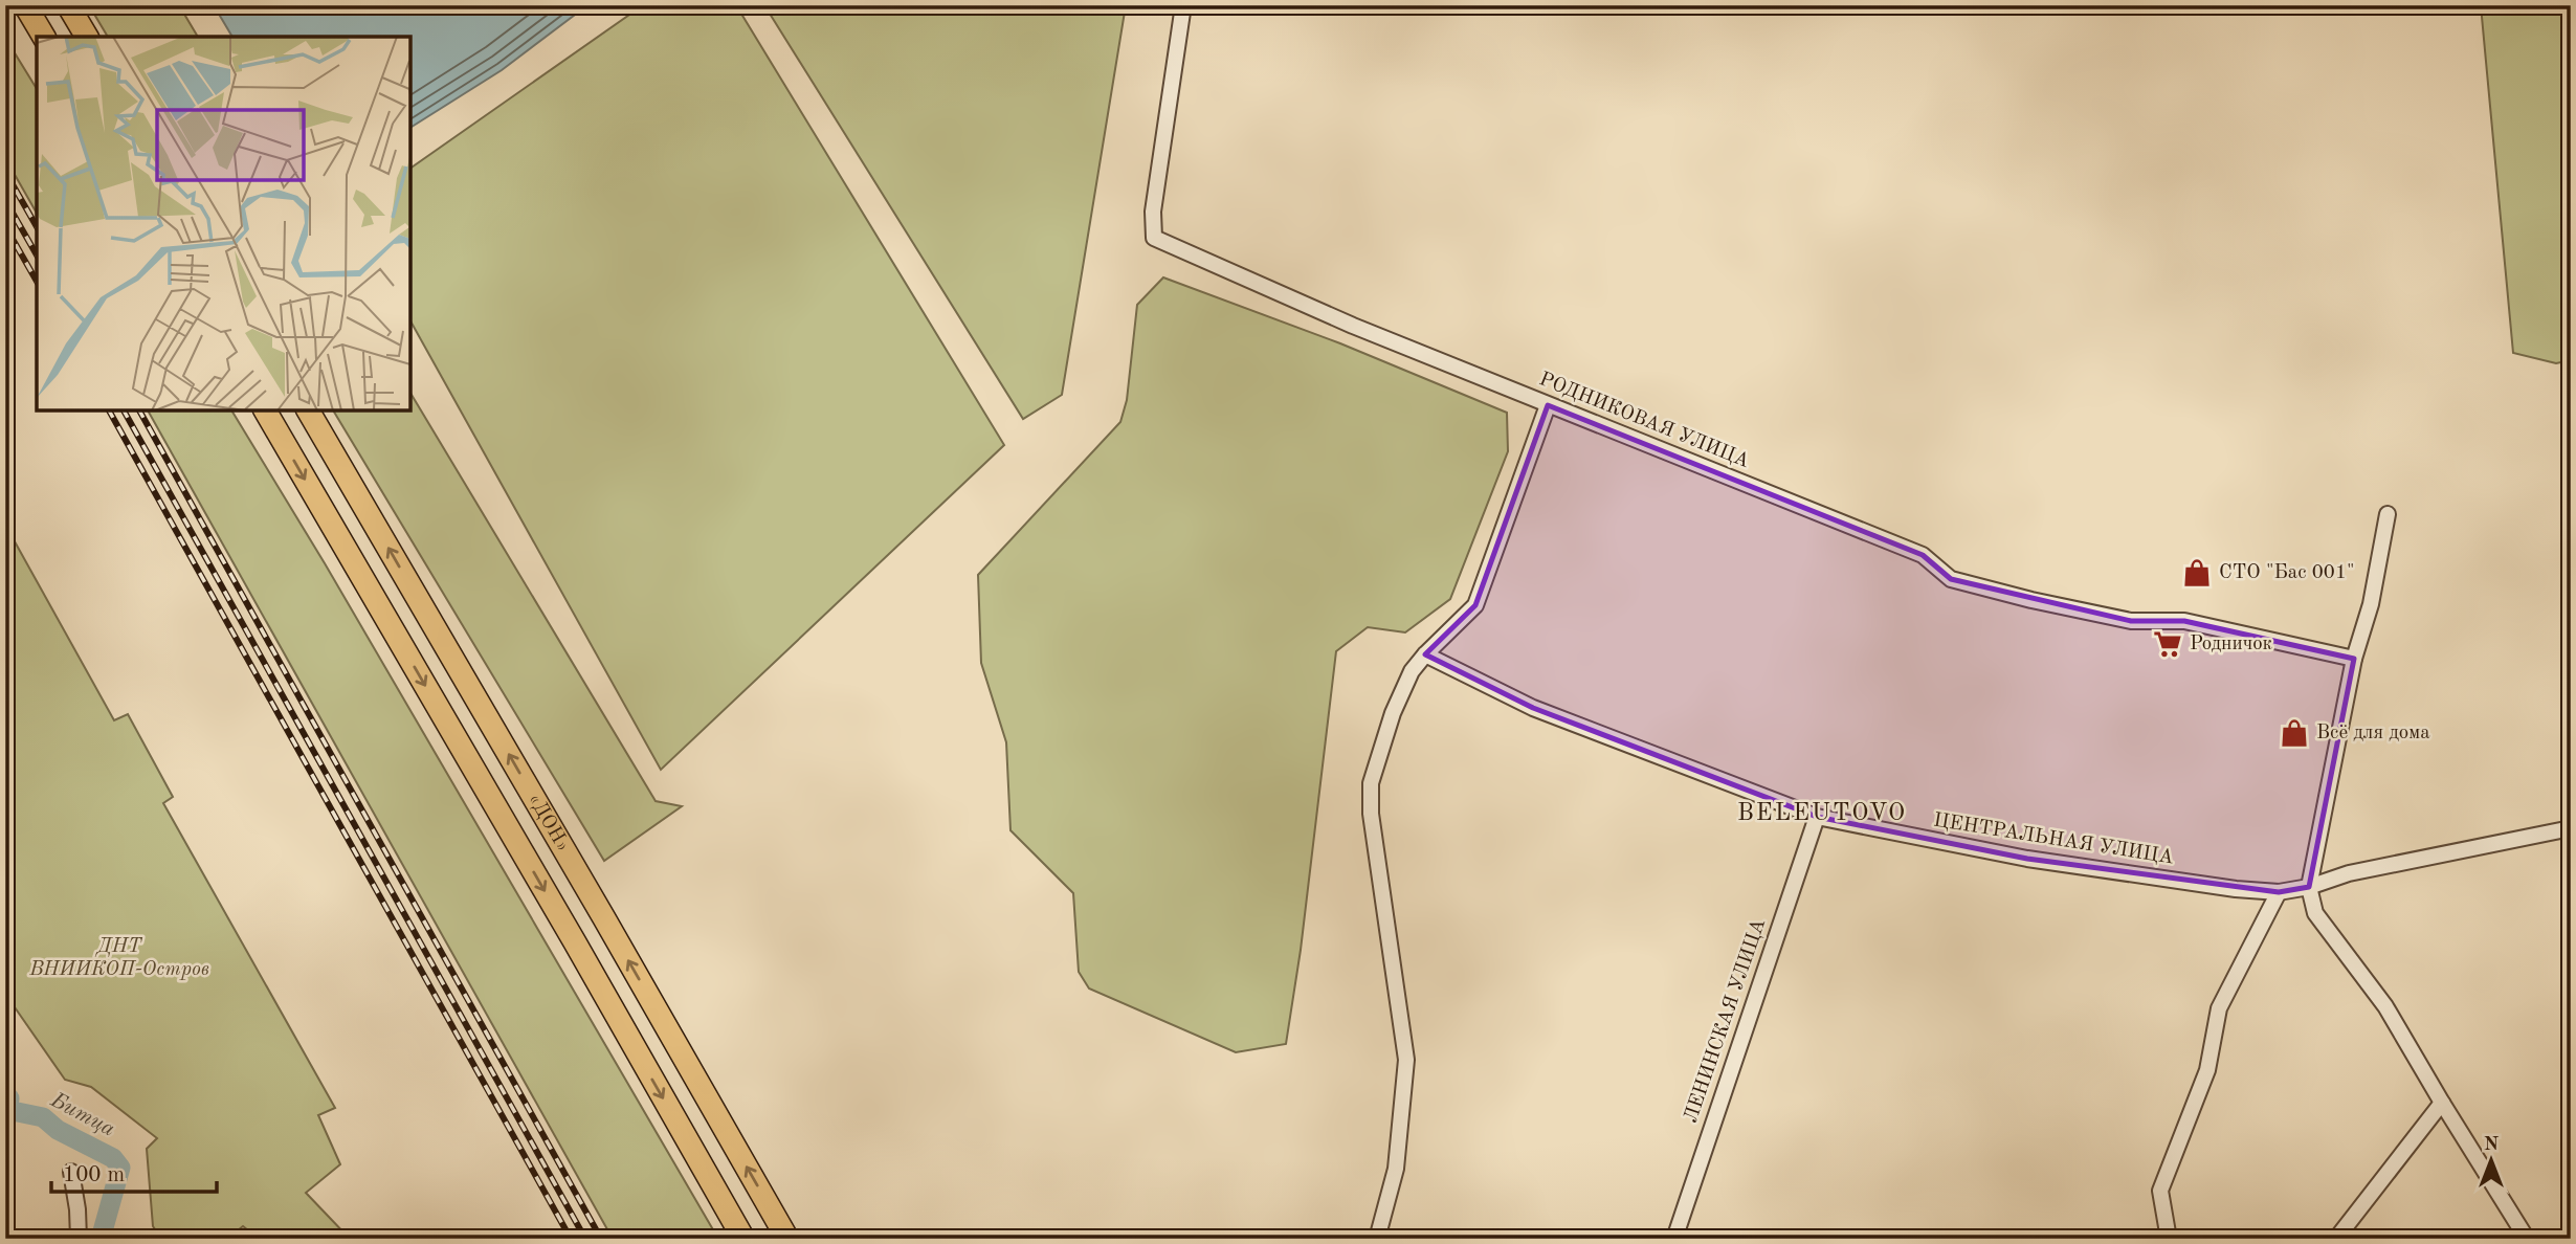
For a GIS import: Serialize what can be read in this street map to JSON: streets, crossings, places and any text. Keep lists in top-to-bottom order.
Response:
{
  "streets": {
    "highway": ["«ДОН»"],
    "street": ["РОДНИКОВАЯ УЛИЦА", "ЦЕНТРАЛЬНАЯ УЛИЦА", "ЛЕНИНСКАЯ УЛИЦА"]
  },
  "crossings": [
    ["ЦЕНТРАЛЬНАЯ УЛИЦА", "ЛЕНИНСКАЯ УЛИЦА"]
  ],
  "districts": ["BELEUTOVO"],
  "water": ["Битца"],
  "parks": ["ДНТ ВНИИКОП-Остров"],
  "places": {
    "shop": ["СТО \"Бас 001\"", "Всё для дома"],
    "supermarket": ["Родничок"]
  },
  "scale_bar": "100 m",
  "north": "top"
}
